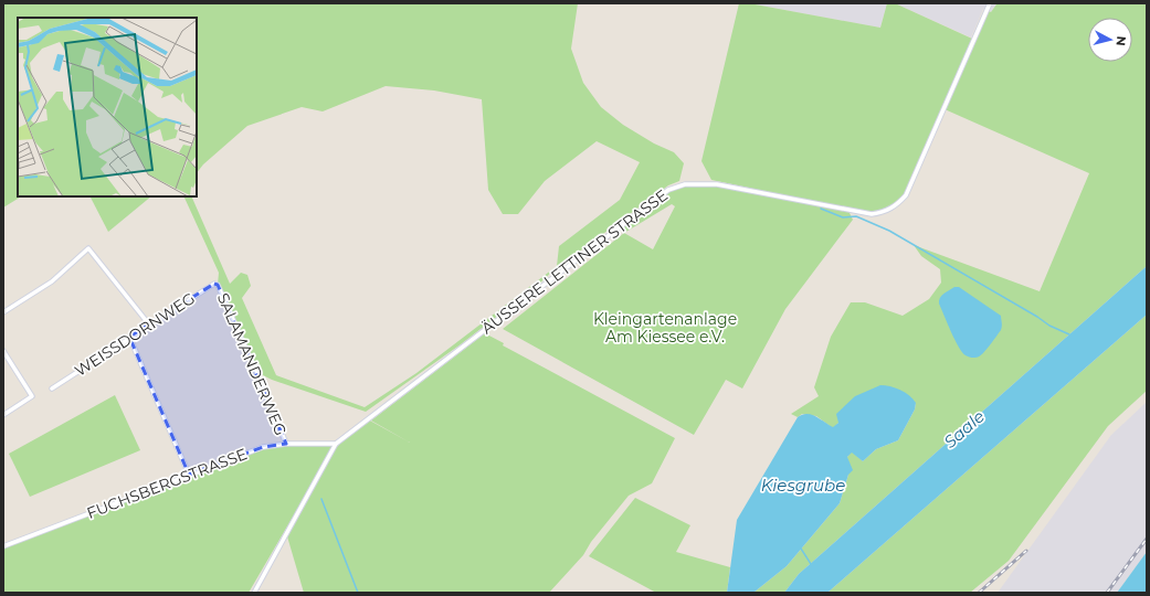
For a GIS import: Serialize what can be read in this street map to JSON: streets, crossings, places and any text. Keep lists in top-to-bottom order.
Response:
{
  "streets": {
    "street": [
      "ÄUSSERE LETTINER STRASSE",
      "WEISSDORNWEG",
      "SALAMANDERWEG",
      "FUCHSBERGSTRASSE"
    ]
  },
  "crossings": [
    ["ÄUSSERE LETTINER STRASSE", "FUCHSBERGSTRASSE"],
    ["WEISSDORNWEG", "SALAMANDERWEG"],
    ["SALAMANDERWEG", "FUCHSBERGSTRASSE"]
  ],
  "water": ["Saale", "Kiesgrube"],
  "parks": ["Kleingartenanlage Am Kiessee e.V."],
  "north": "right"
}
